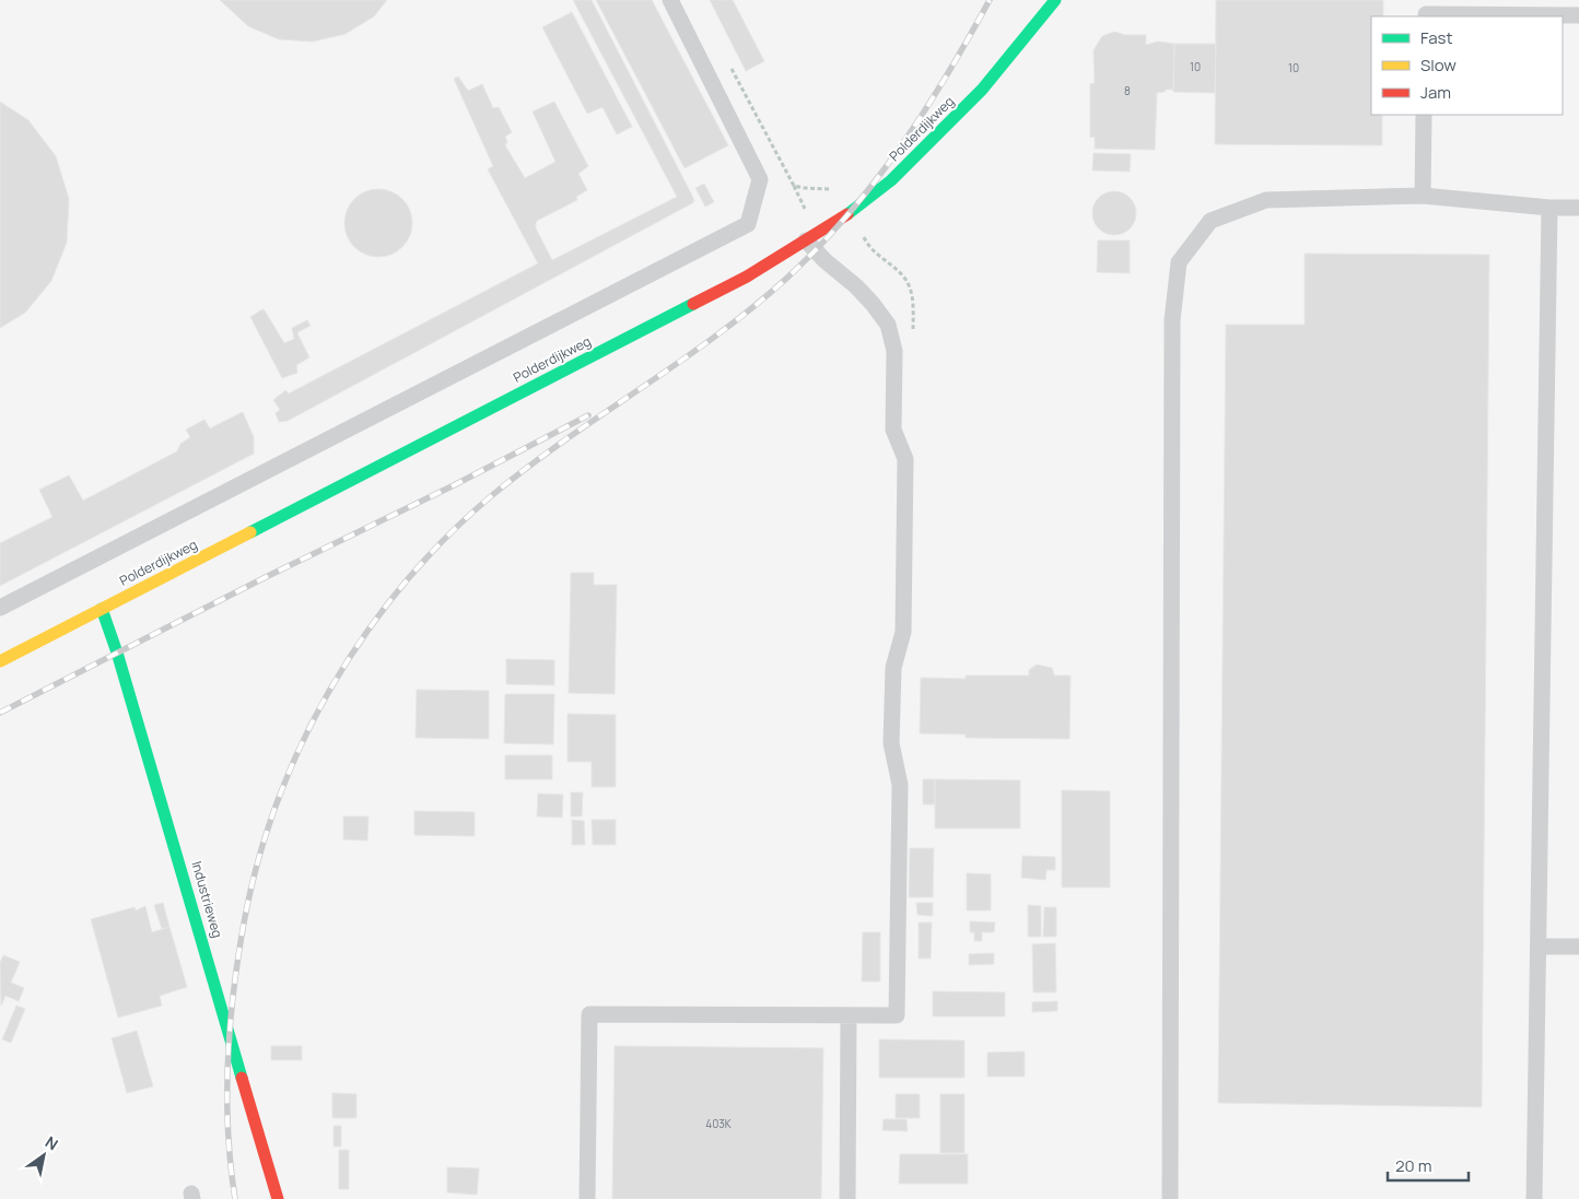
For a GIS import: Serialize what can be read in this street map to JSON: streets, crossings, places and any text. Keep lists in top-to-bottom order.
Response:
{
  "streets": {
    "street": ["Polderdijkweg", "Industrieweg"]
  },
  "crossings": [
    ["Polderdijkweg", "Industrieweg"]
  ],
  "house_numbers": [
    "10",
    "10",
    "8",
    "403K"
  ],
  "legend": ["Fast", "Slow", "Jam"],
  "scale_bar": "20 m",
  "north": "top right"
}
